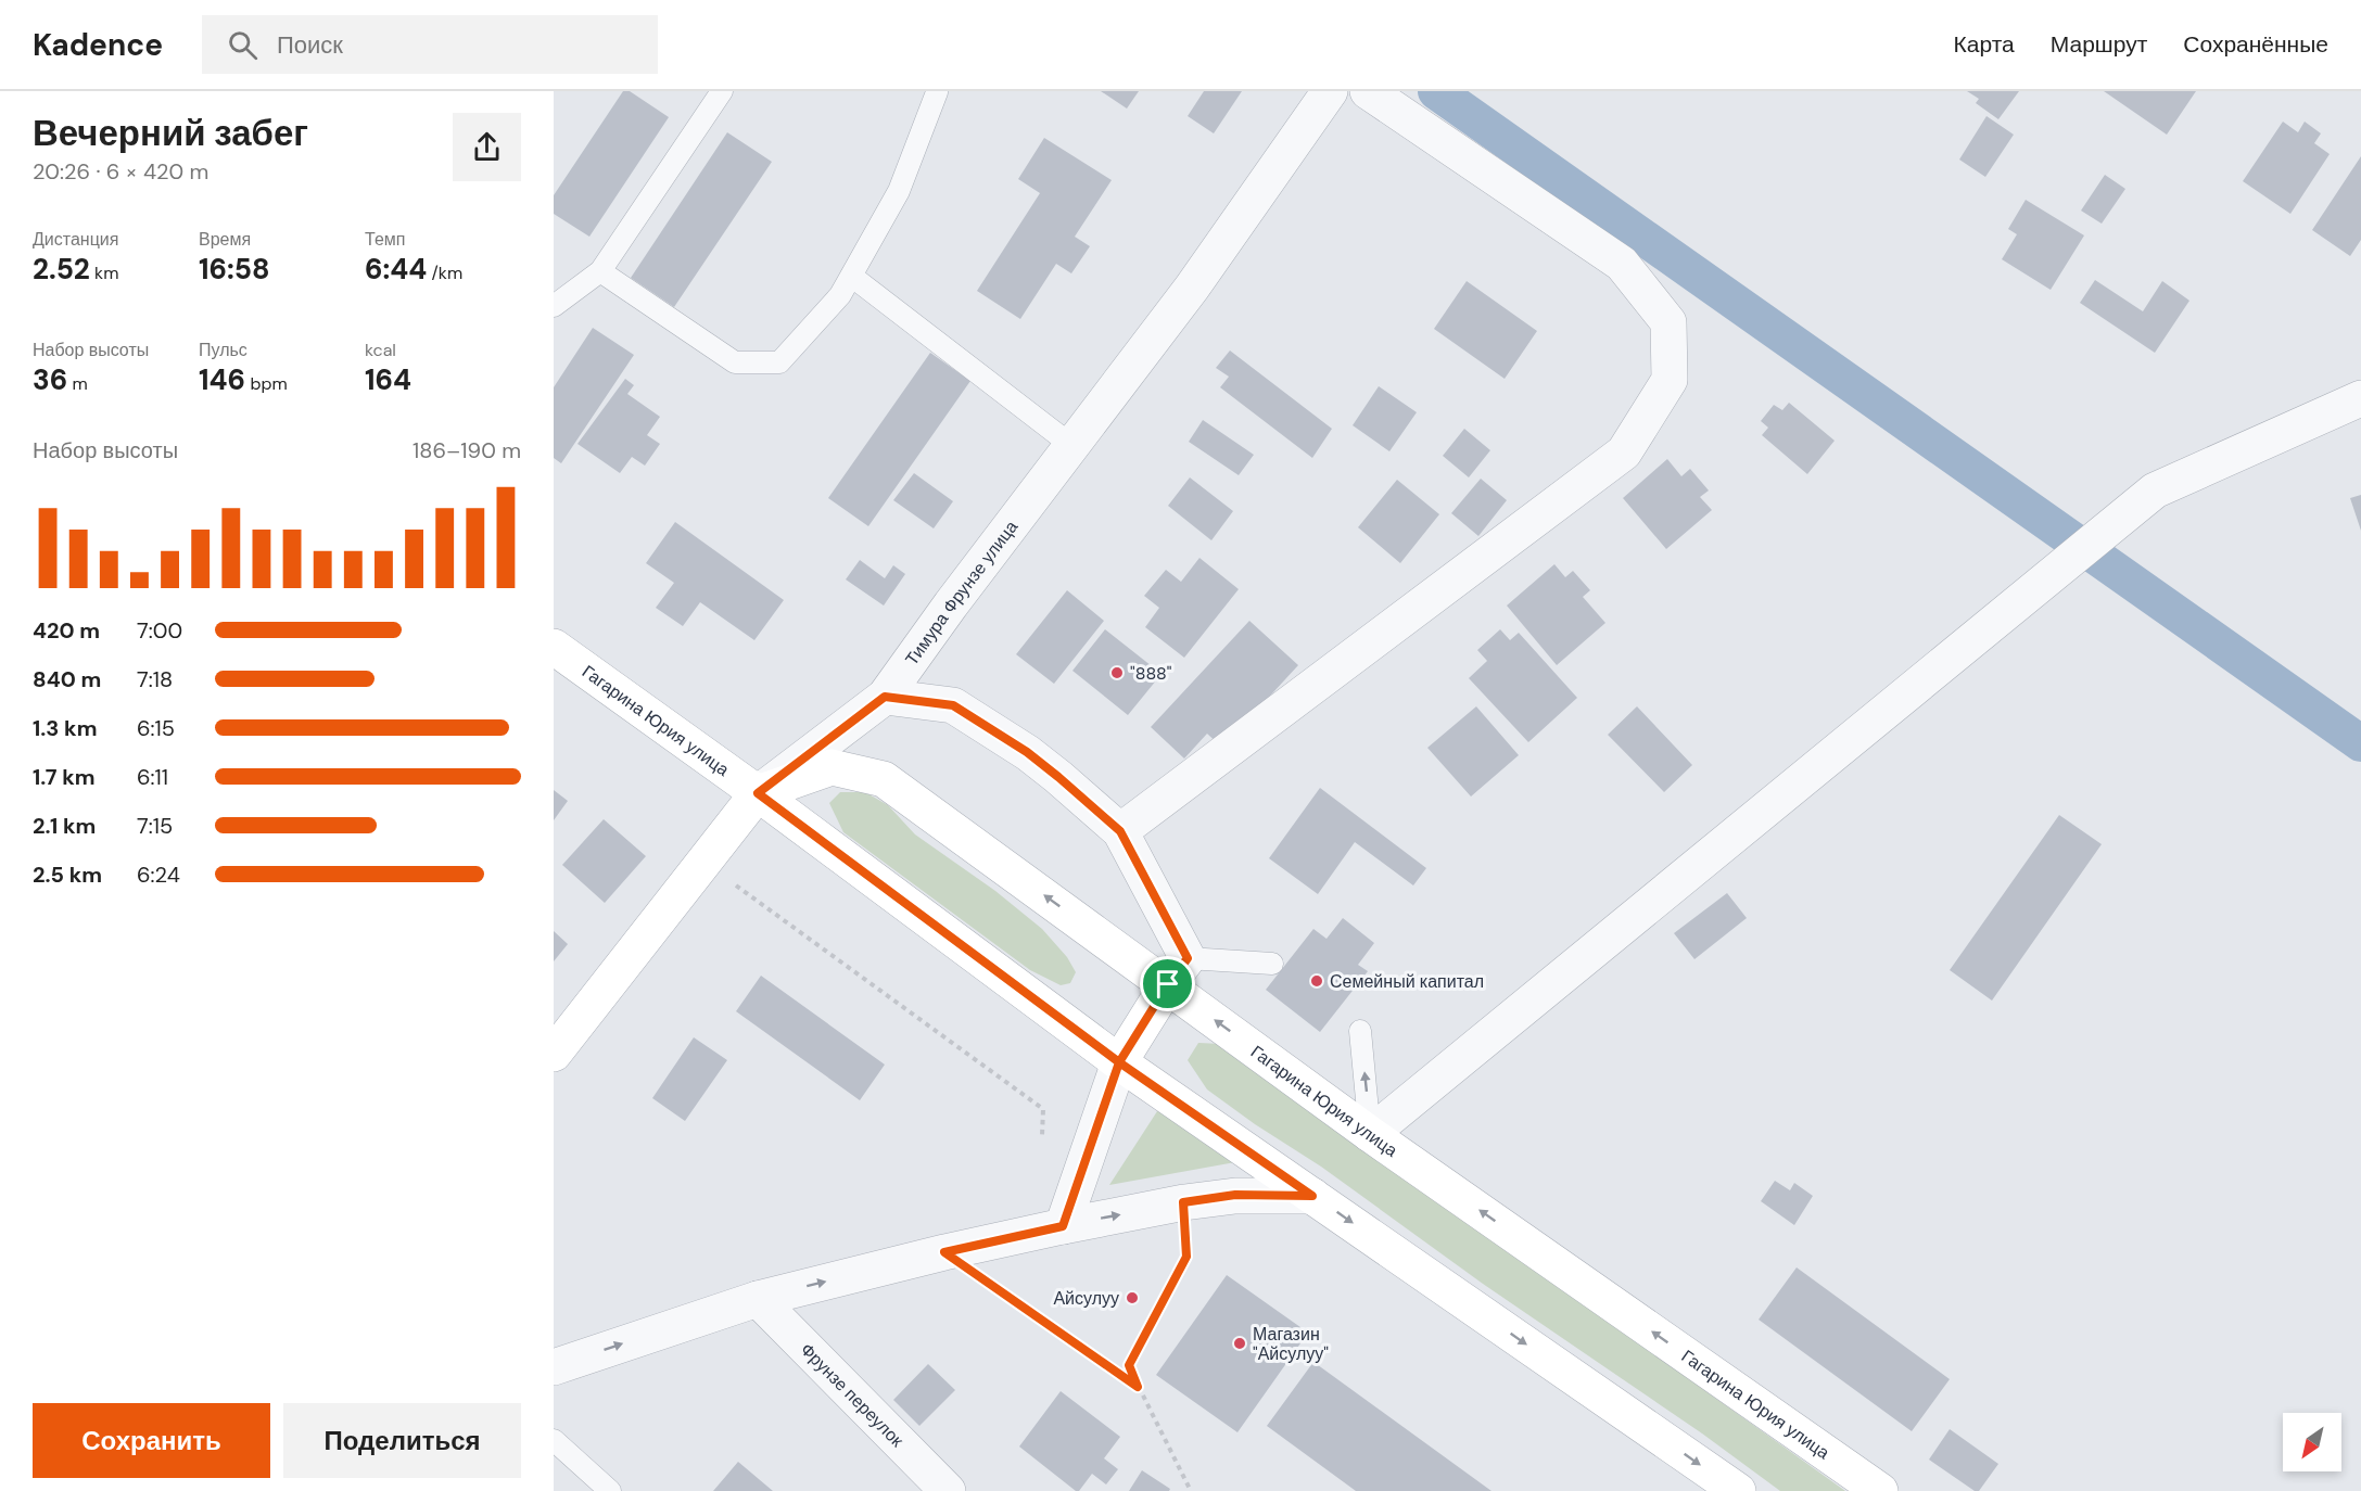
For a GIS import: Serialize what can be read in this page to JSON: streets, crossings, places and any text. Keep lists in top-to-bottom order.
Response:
{
  "streets": {
    "main road": ["Тимура Фрунзе улица", "Гагарина Юрия улица"],
    "street": ["Фрунзе переулок"]
  },
  "crossings": [
    ["Тимура Фрунзе улица", "Гагарина Юрия улица"]
  ],
  "places": [
    "\"888\"",
    "Семейный капитал",
    "Айсулуу",
    "Магазин \"Айсулуу\""
  ],
  "north": "bottom left",
  "page": {
    "header": "Kadence",
    "search": "Поиск",
    "nav": ["Карта", "Маршрут", "Сохранённые"],
    "heading": ["Вечерний забег", "20:26 · 6 × 420 m"],
    "stats": [
      ["Дистанция", "2.52 km"],
      ["Время", "16:58"],
      ["Темп", "6:44 /km"],
      ["Набор высоты", "36 m"],
      ["Пульс", "146 bpm"],
      ["kcal", "164"]
    ],
    "chart": ["Набор высоты", "186–190 m"],
    "list": [
      {
        "name": "420 m",
        "note": "7:00"
      },
      {
        "name": "840 m",
        "note": "7:18"
      },
      {
        "name": "1.3 km",
        "note": "6:15"
      },
      {
        "name": "1.7 km",
        "note": "6:11"
      },
      {
        "name": "2.1 km",
        "note": "7:15"
      },
      {
        "name": "2.5 km",
        "note": "6:24"
      }
    ],
    "buttons": ["Сохранить", "Поделиться"]
  }
}
